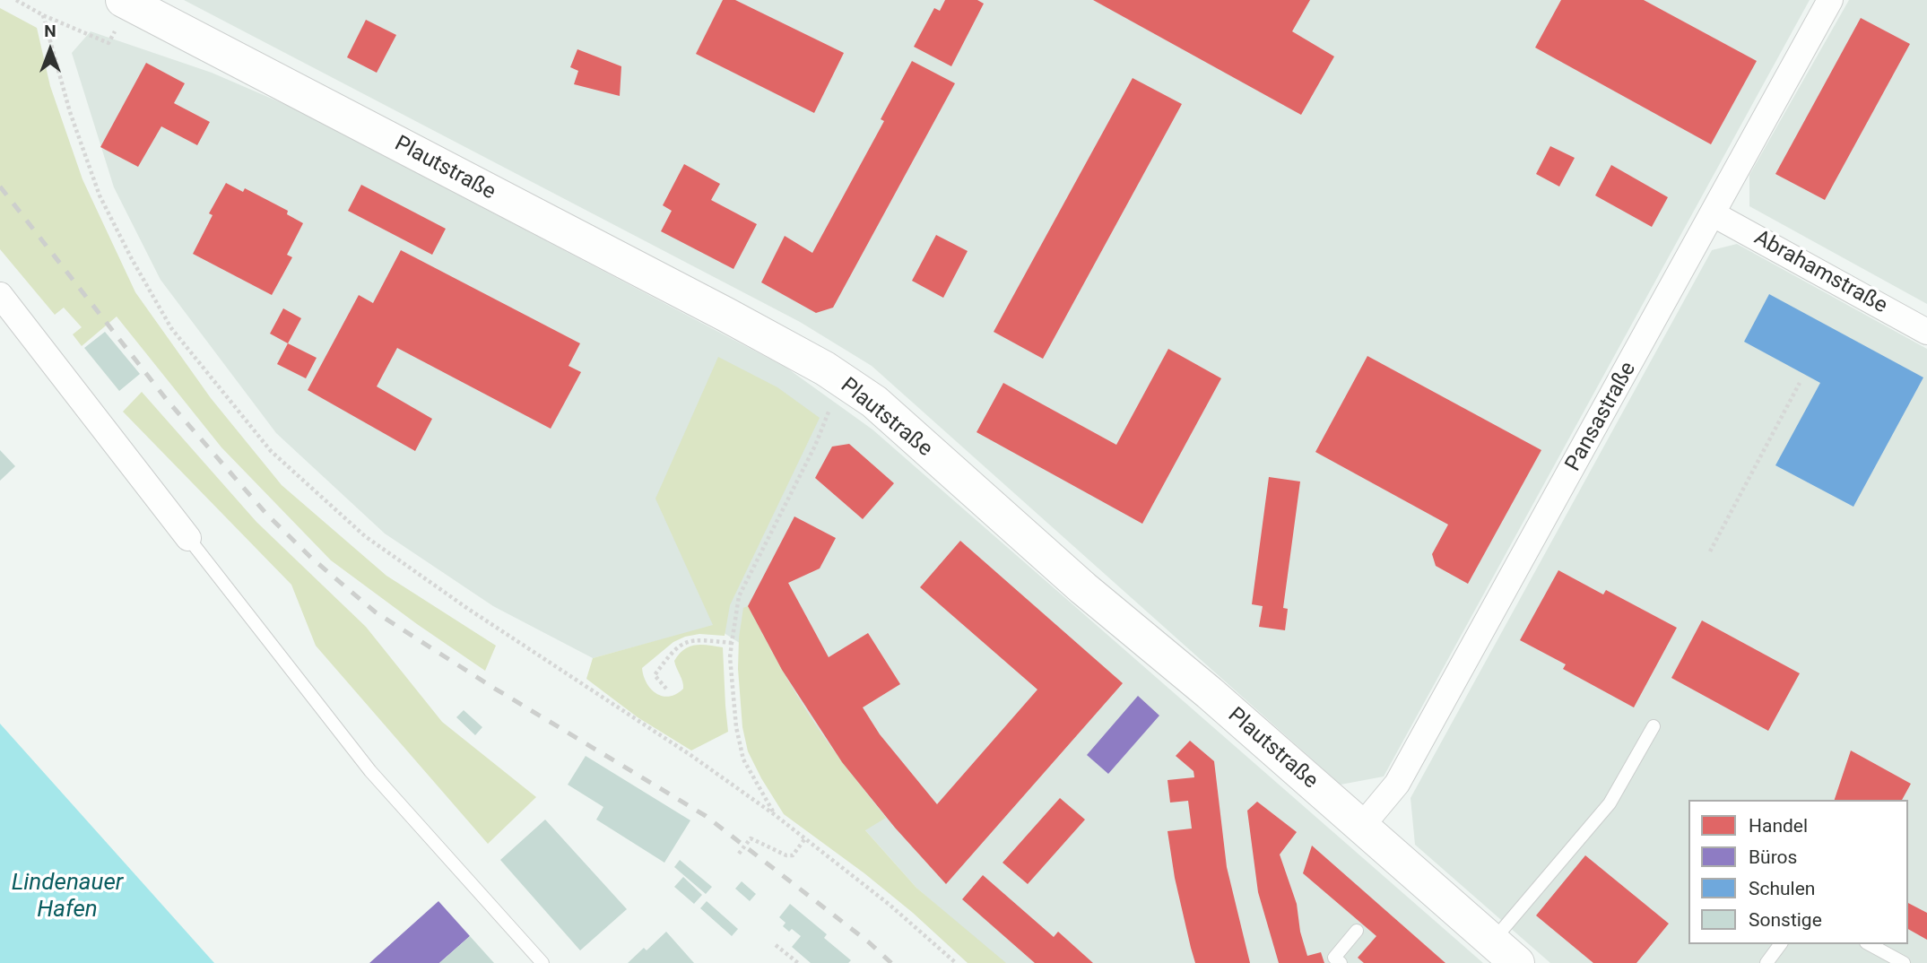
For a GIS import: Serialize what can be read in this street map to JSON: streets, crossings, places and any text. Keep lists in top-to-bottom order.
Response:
{
  "streets": {
    "main road": ["Plautstraße"],
    "street": ["Abrahamstraße", "Pansastraße"]
  },
  "crossings": [
    ["Plautstraße", "Pansastraße"],
    ["Abrahamstraße", "Pansastraße"]
  ],
  "water": ["Lindenauer Hafen"],
  "legend": [
    "Handel",
    "Büros",
    "Schulen",
    "Sonstige"
  ],
  "north": "top"
}
